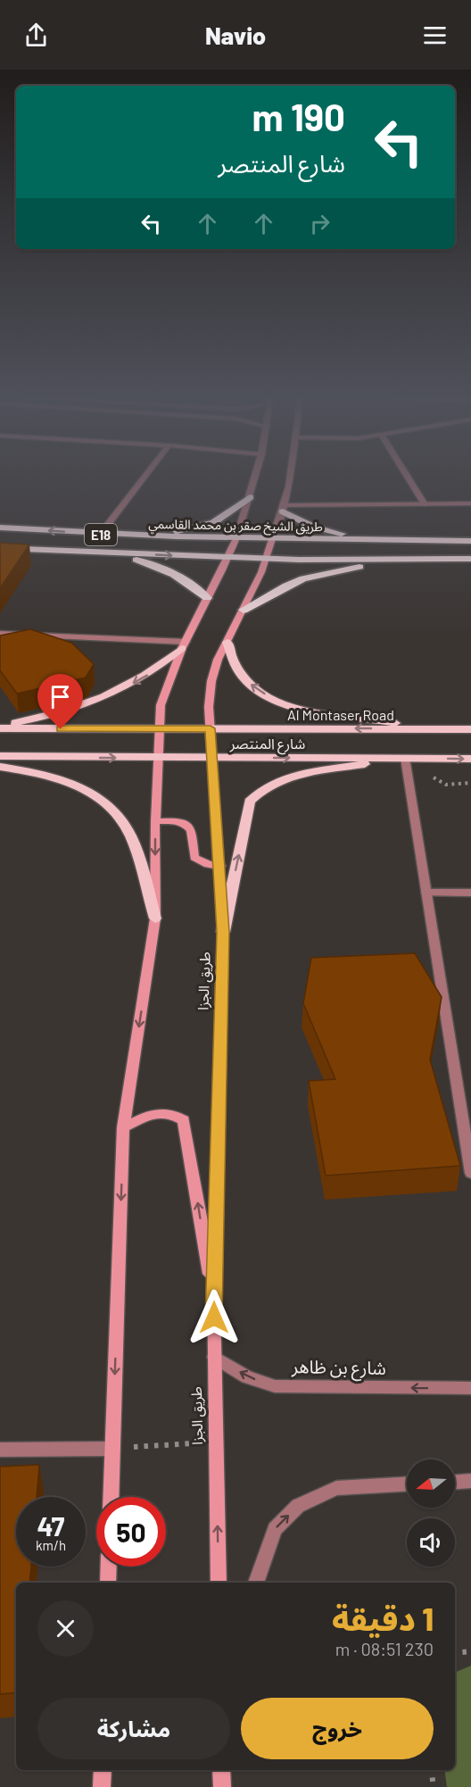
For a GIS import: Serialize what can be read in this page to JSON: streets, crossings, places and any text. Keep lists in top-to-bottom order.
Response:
{
  "streets": {
    "highway": ["طريق الشيخ صقر بن محمد القاسمي", "E18"],
    "main road": ["Al Montaser Road", "شارع المنتصر", "طريق الجزا"],
    "street": ["شارع بن ظاهر"]
  },
  "crossings": [
    ["طريق الشيخ صقر بن محمد القاسمي", "طريق الجزا"],
    ["E18", "طريق الجزا"],
    ["Al Montaser Road", "شارع المنتصر"],
    ["Al Montaser Road", "طريق الجزا"],
    ["شارع المنتصر", "طريق الجزا"],
    ["طريق الجزا", "شارع بن ظاهر"]
  ],
  "one_way": ["Al Montaser Road", "شارع بن ظاهر"],
  "north": "left",
  "page": {
    "header": "Navio",
    "turn": ["190 m", "شارع المنتصر"],
    "speed": "47 km/h",
    "limit": "50",
    "heading": ["1 دقيقة", "230 m · 08:51"],
    "buttons": ["خروج", "مشاركة"]
  }
}
